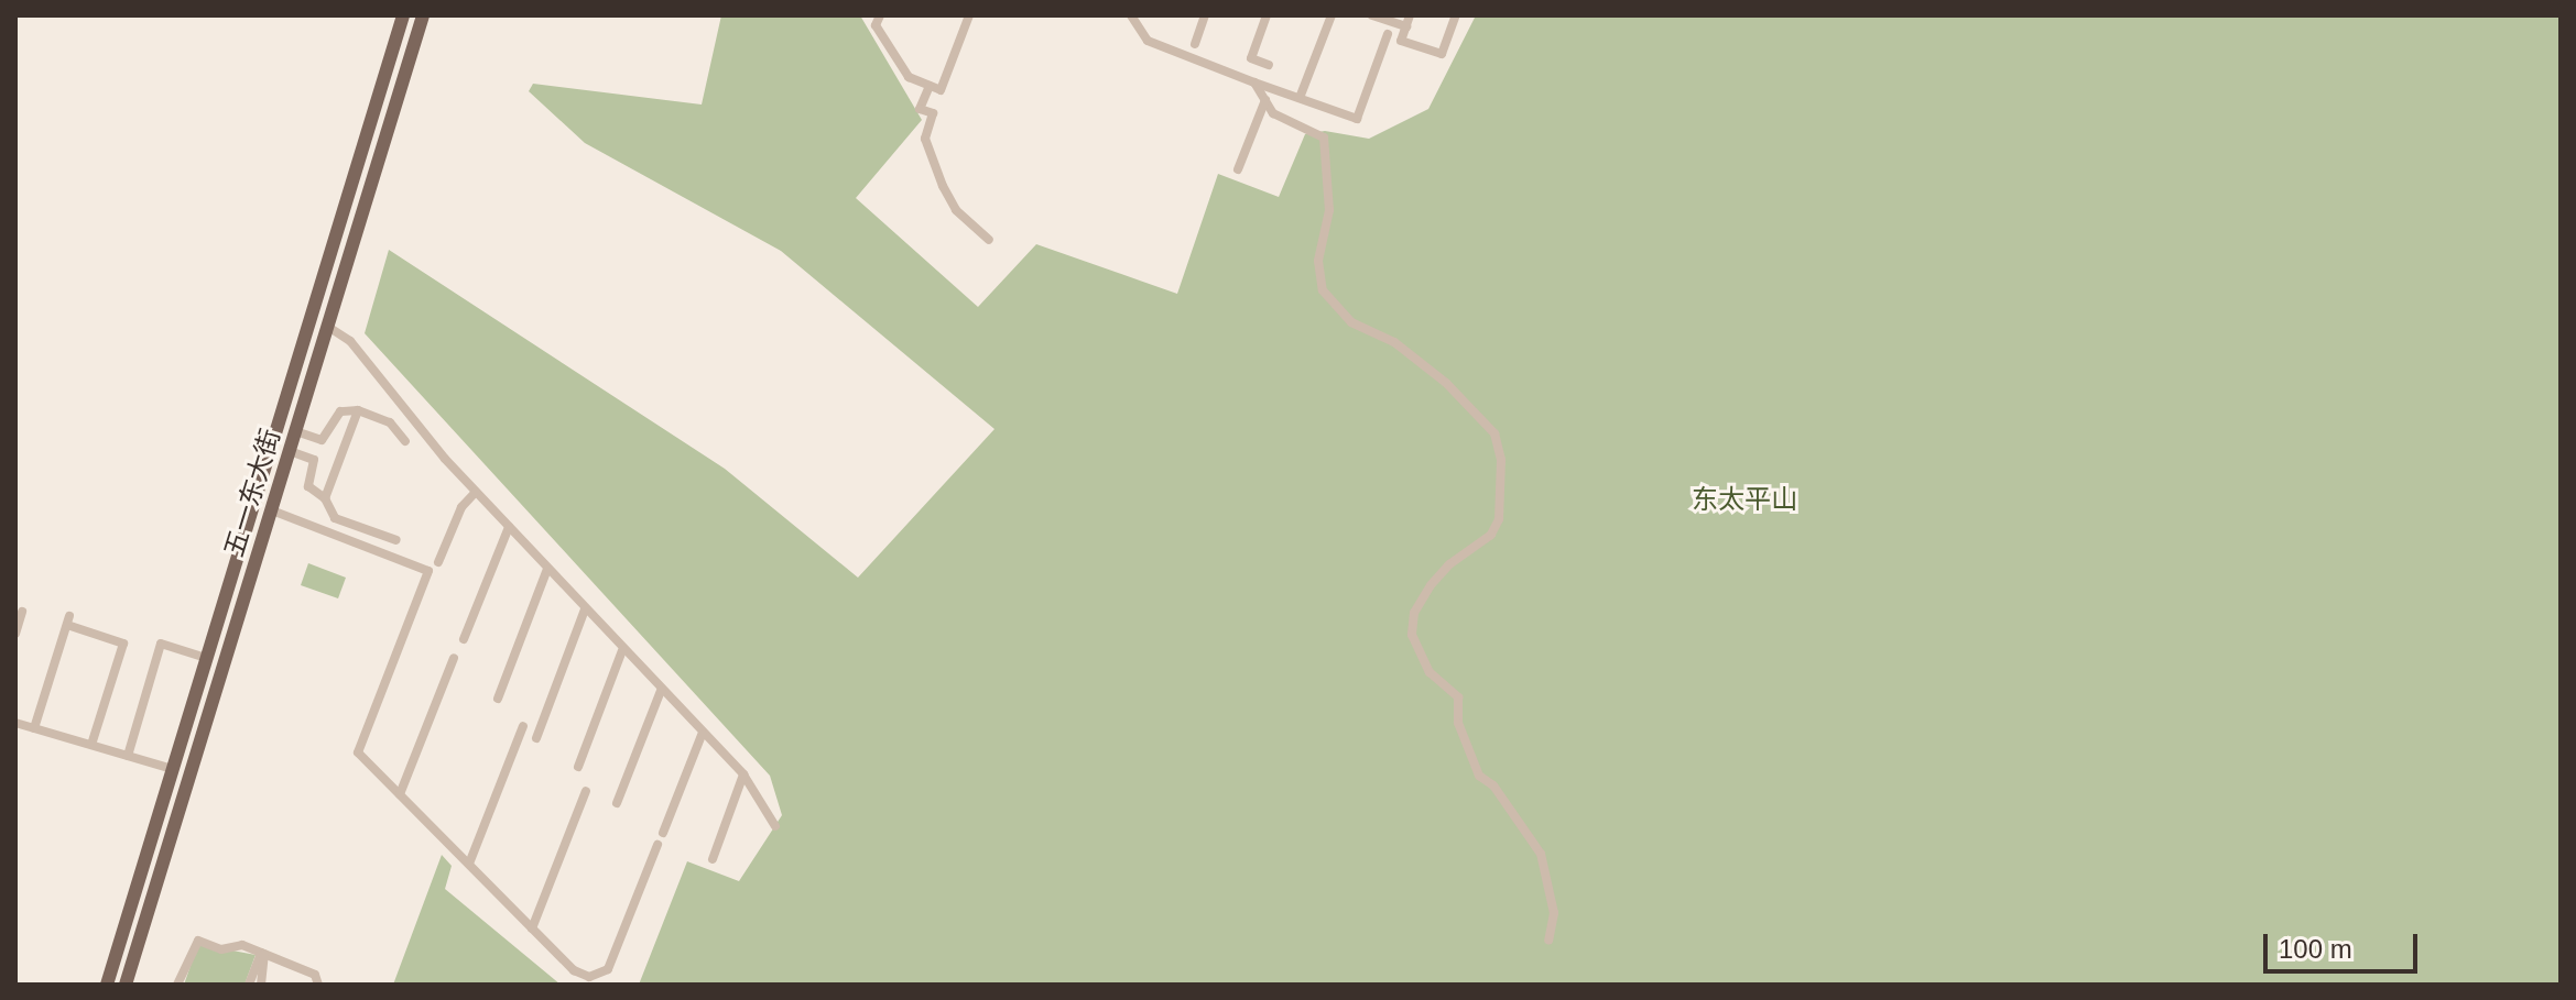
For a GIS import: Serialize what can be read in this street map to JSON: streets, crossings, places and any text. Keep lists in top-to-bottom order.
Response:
{
  "streets": {
    "main road": ["五一东大街"]
  },
  "parks": ["东太平山"],
  "scale_bar": "100 m"
}
